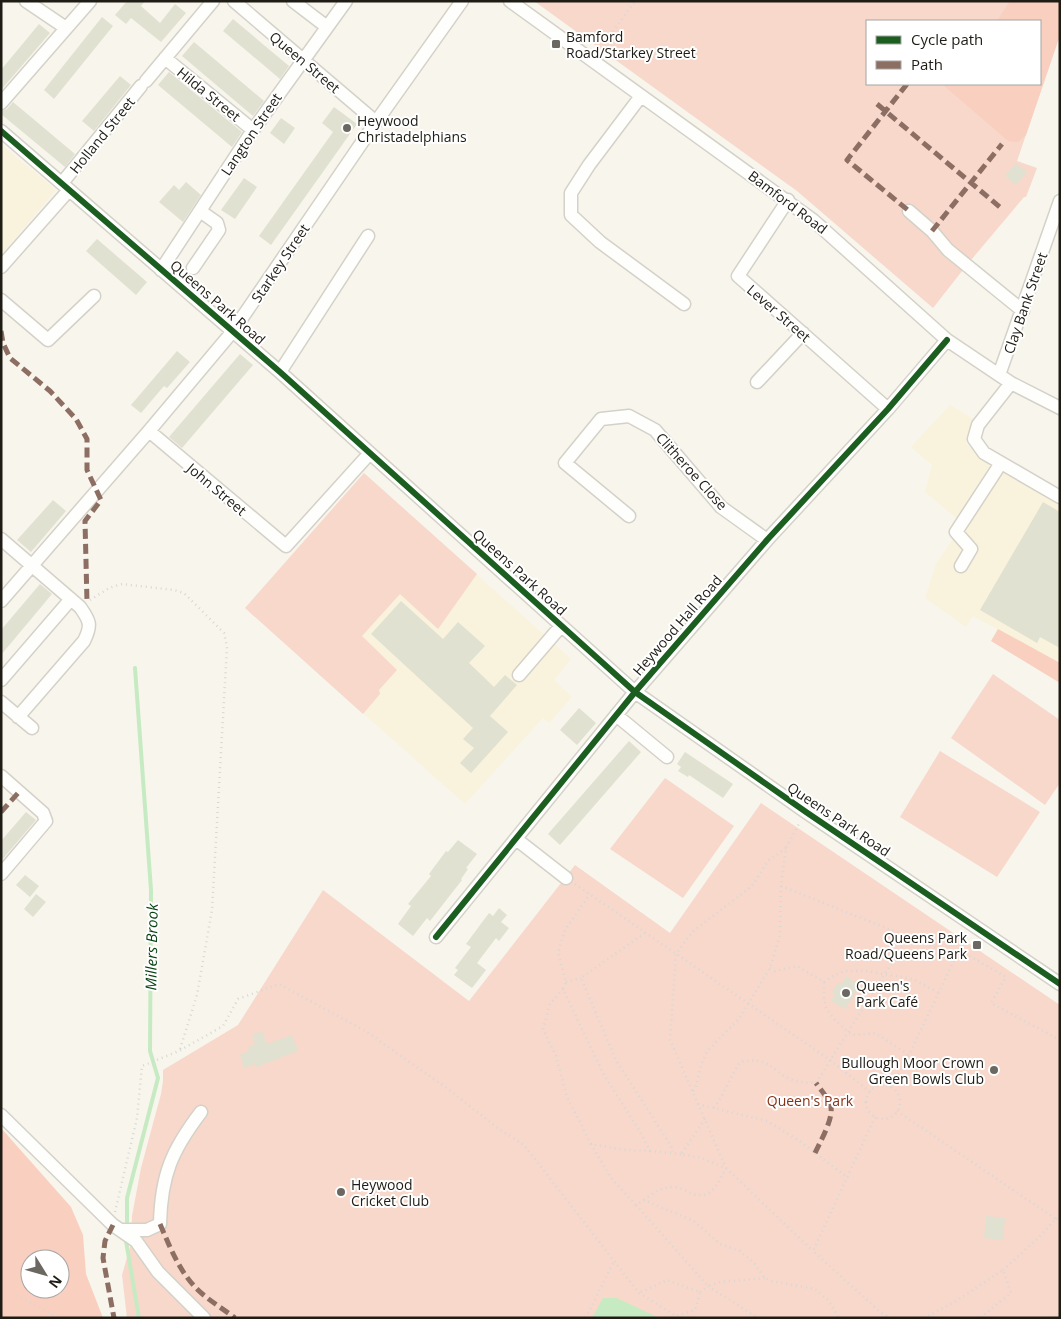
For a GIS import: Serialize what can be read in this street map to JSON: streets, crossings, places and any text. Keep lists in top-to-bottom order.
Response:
{
  "streets": {
    "street": [
      "Queen Street",
      "Hilda Street",
      "Langton Street",
      "Holland Street",
      "Bamford Road",
      "Starkey Street",
      "Queens Park Road",
      "Clay Bank Street",
      "Lever Street",
      "Clitheroe Close",
      "John Street",
      "Heywood Hall Road"
    ]
  },
  "crossings": [
    ["Queen Street", "Langton Street"],
    ["Queen Street", "Starkey Street"],
    ["Hilda Street", "Langton Street"],
    ["Hilda Street", "Holland Street"],
    ["Langton Street", "Queens Park Road"],
    ["Holland Street", "Queens Park Road"],
    ["Bamford Road", "Clay Bank Street"],
    ["Bamford Road", "Lever Street"],
    ["Bamford Road", "Heywood Hall Road"],
    ["Starkey Street", "Queens Park Road"],
    ["Starkey Street", "John Street"],
    ["Queens Park Road", "John Street"],
    ["Queens Park Road", "Heywood Hall Road"],
    ["Lever Street", "Heywood Hall Road"],
    ["Clitheroe Close", "Heywood Hall Road"]
  ],
  "water": ["Millers Brook"],
  "parks": ["Queen's Park"],
  "places": {
    "transit": ["Bamford Road/Starkey Street", "Queens Park Road/Queens Park"],
    "other": [
      "Heywood Christadelphians",
      "Queen's Park Café",
      "Bullough Moor Crown Green Bowls Club",
      "Heywood Cricket Club"
    ]
  },
  "legend": ["Cycle path", "Path"],
  "north": "bottom right"
}
